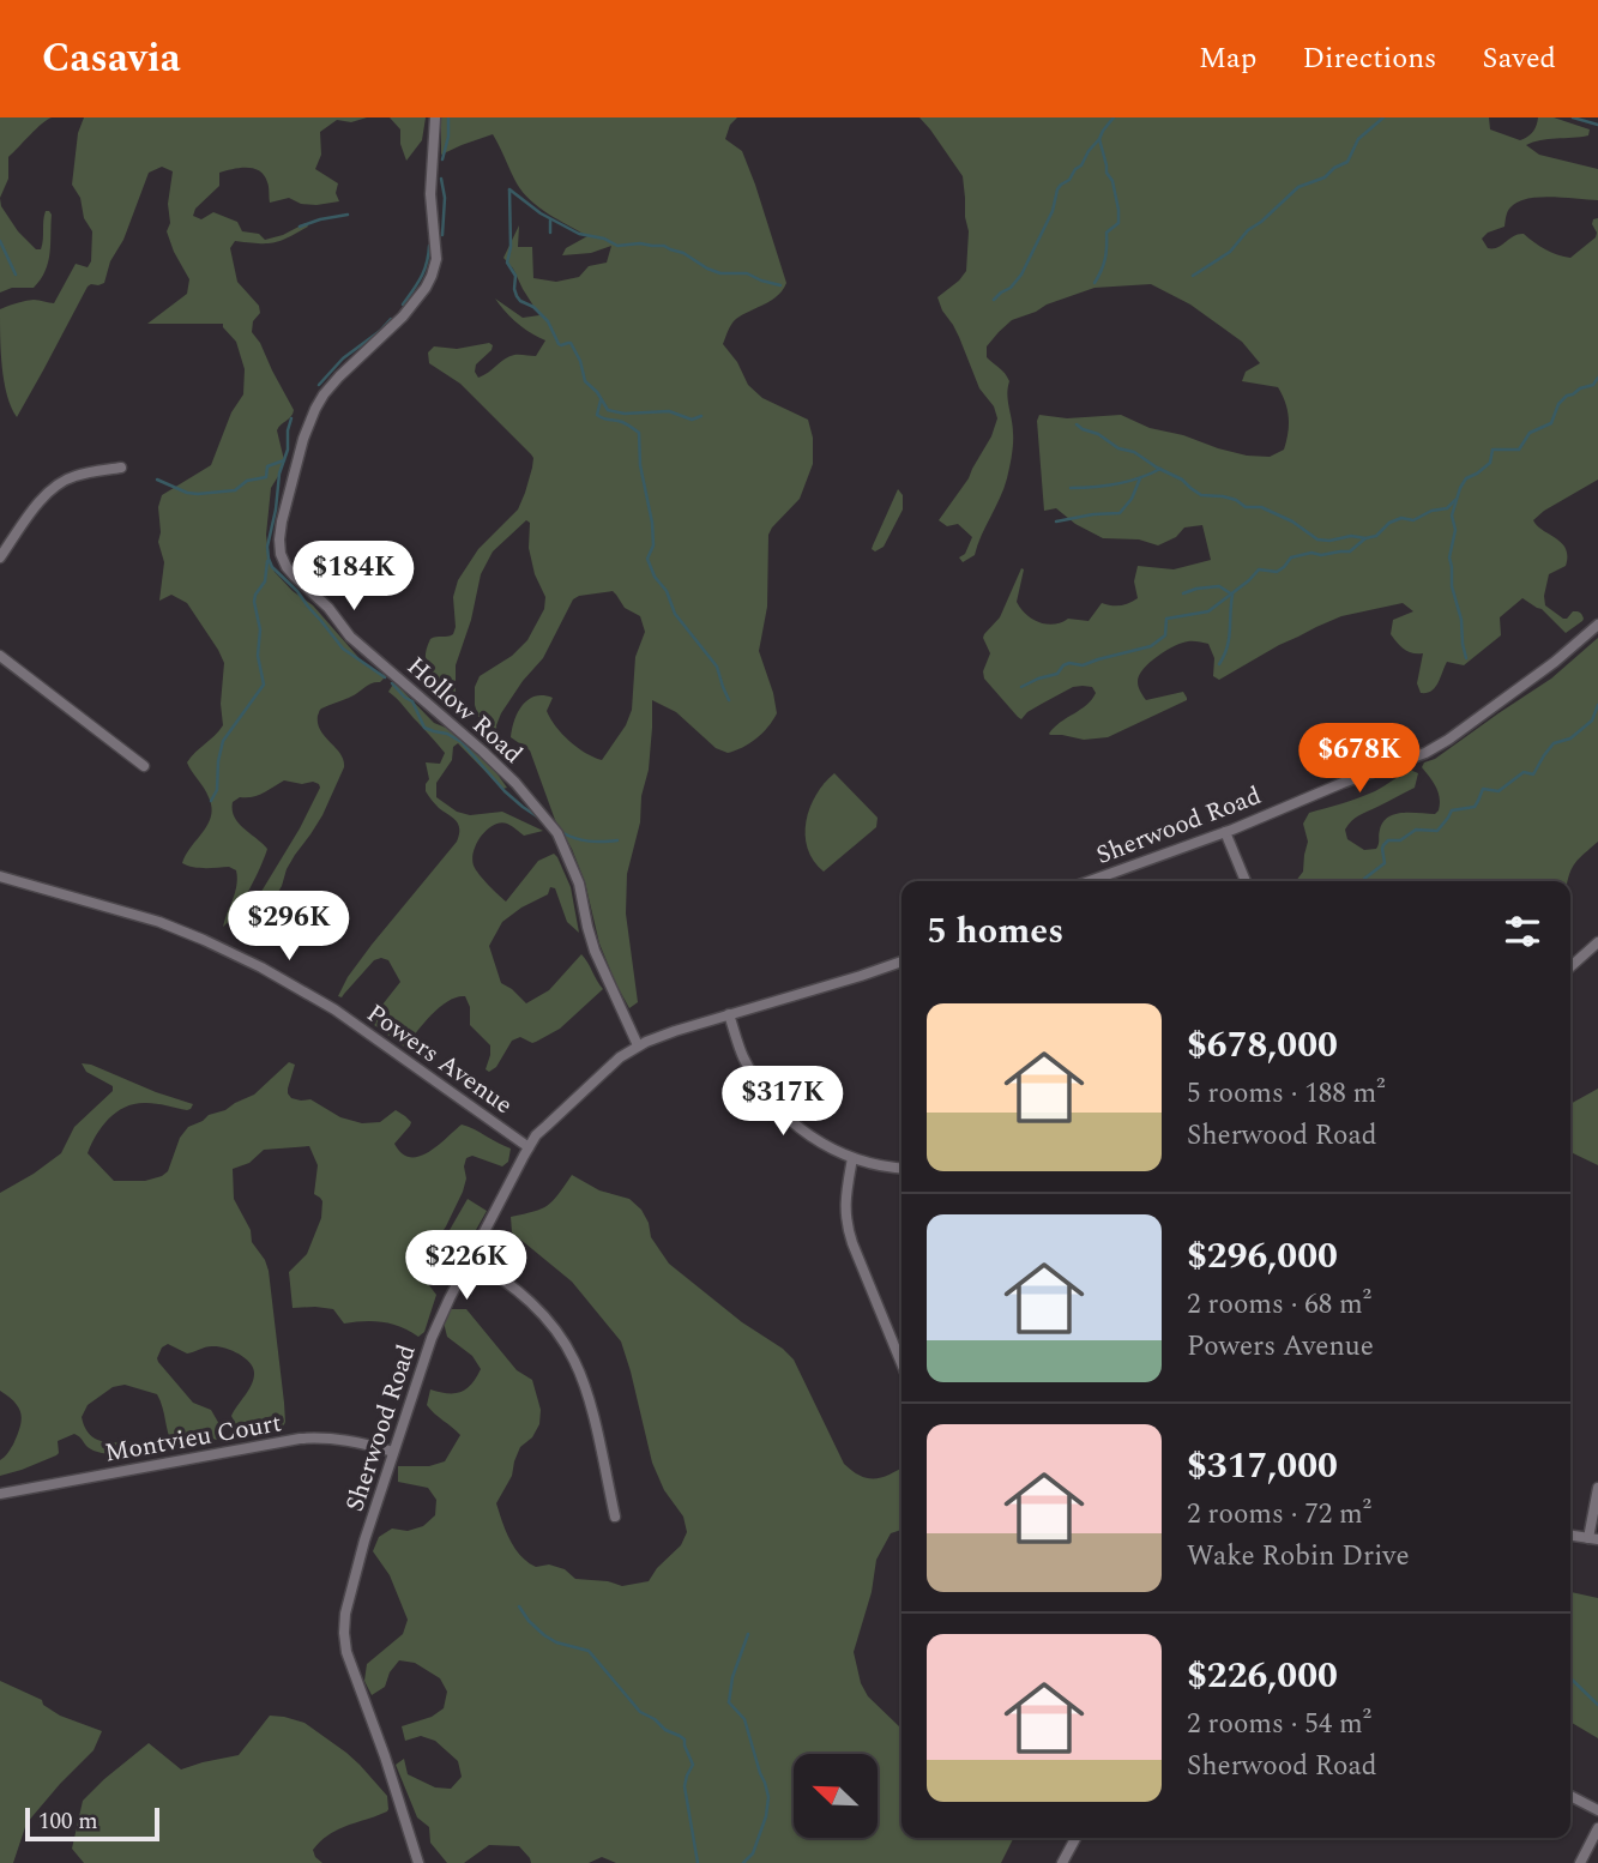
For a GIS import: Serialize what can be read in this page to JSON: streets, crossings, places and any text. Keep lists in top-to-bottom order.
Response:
{
  "streets": {
    "street": [
      "Hollow Road",
      "Sherwood Road",
      "Powers Avenue",
      "Montvieu Court"
    ]
  },
  "crossings": [
    ["Hollow Road", "Sherwood Road"],
    ["Sherwood Road", "Powers Avenue"],
    ["Sherwood Road", "Montvieu Court"]
  ],
  "scale_bar": "100 m",
  "north": "top left",
  "page": {
    "header": "Casavia",
    "nav": ["Map", "Directions", "Saved"],
    "price": [
      "$184K",
      "$678K",
      "$296K",
      "$317K",
      "$226K"
    ],
    "heading": "5 homes",
    "list": [
      {
        "name": "$678,000",
        "note": "5 rooms · 188 m² · Sherwood Road"
      },
      {
        "name": "$296,000",
        "note": "2 rooms · 68 m² · Powers Avenue"
      },
      {
        "name": "$317,000",
        "note": "2 rooms · 72 m² · Wake Robin Drive"
      },
      {
        "name": "$226,000",
        "note": "2 rooms · 54 m² · Sherwood Road"
      }
    ],
    "scale": "100 m"
  }
}
